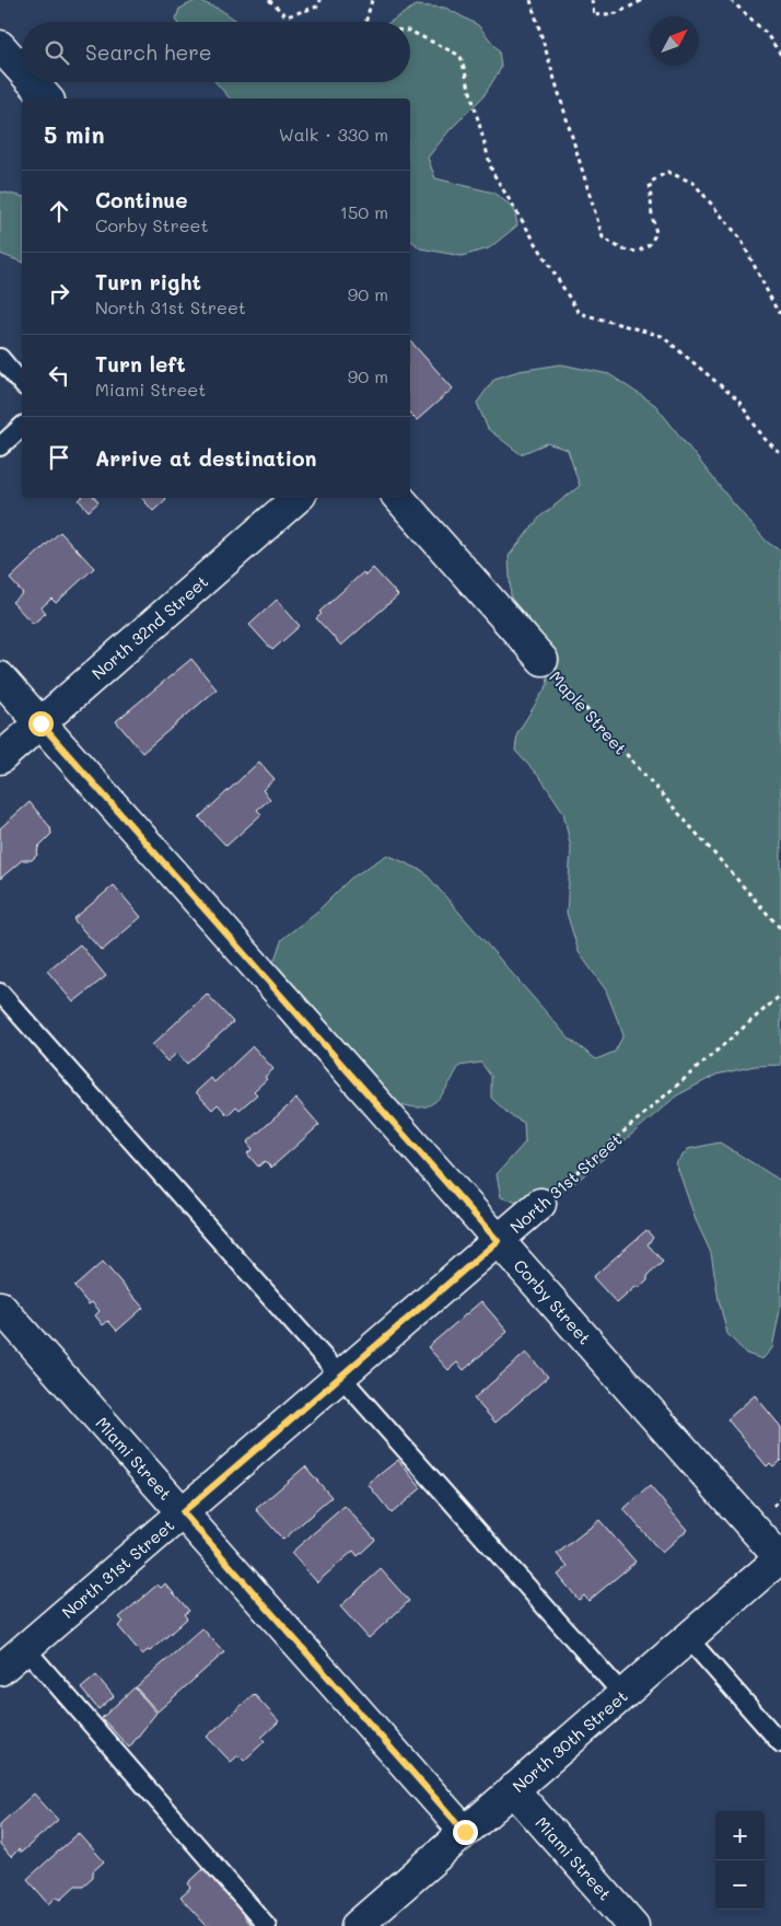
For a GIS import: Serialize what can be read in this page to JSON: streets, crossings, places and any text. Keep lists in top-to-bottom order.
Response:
{
  "streets": {
    "street": [
      "North 32nd Street",
      "Maple Street",
      "North 31st Street",
      "Corby Street",
      "Miami Street",
      "North 30th Street"
    ]
  },
  "crossings": [
    ["North 32nd Street", "Corby Street"],
    ["North 31st Street", "Corby Street"],
    ["North 31st Street", "Miami Street"],
    ["Corby Street", "North 30th Street"],
    ["Miami Street", "North 30th Street"]
  ],
  "north": "top right",
  "page": {
    "search": "Search here",
    "heading": ["5 min", "Walk · 330 m"],
    "list": [
      ["Continue", "Corby Street", "150 m"],
      ["Turn right", "North 31st Street", "90 m"],
      ["Turn left", "Miami Street", "90 m"],
      "Arrive at destination"
    ],
    "map_buttons": ["+", "−"]
  }
}
